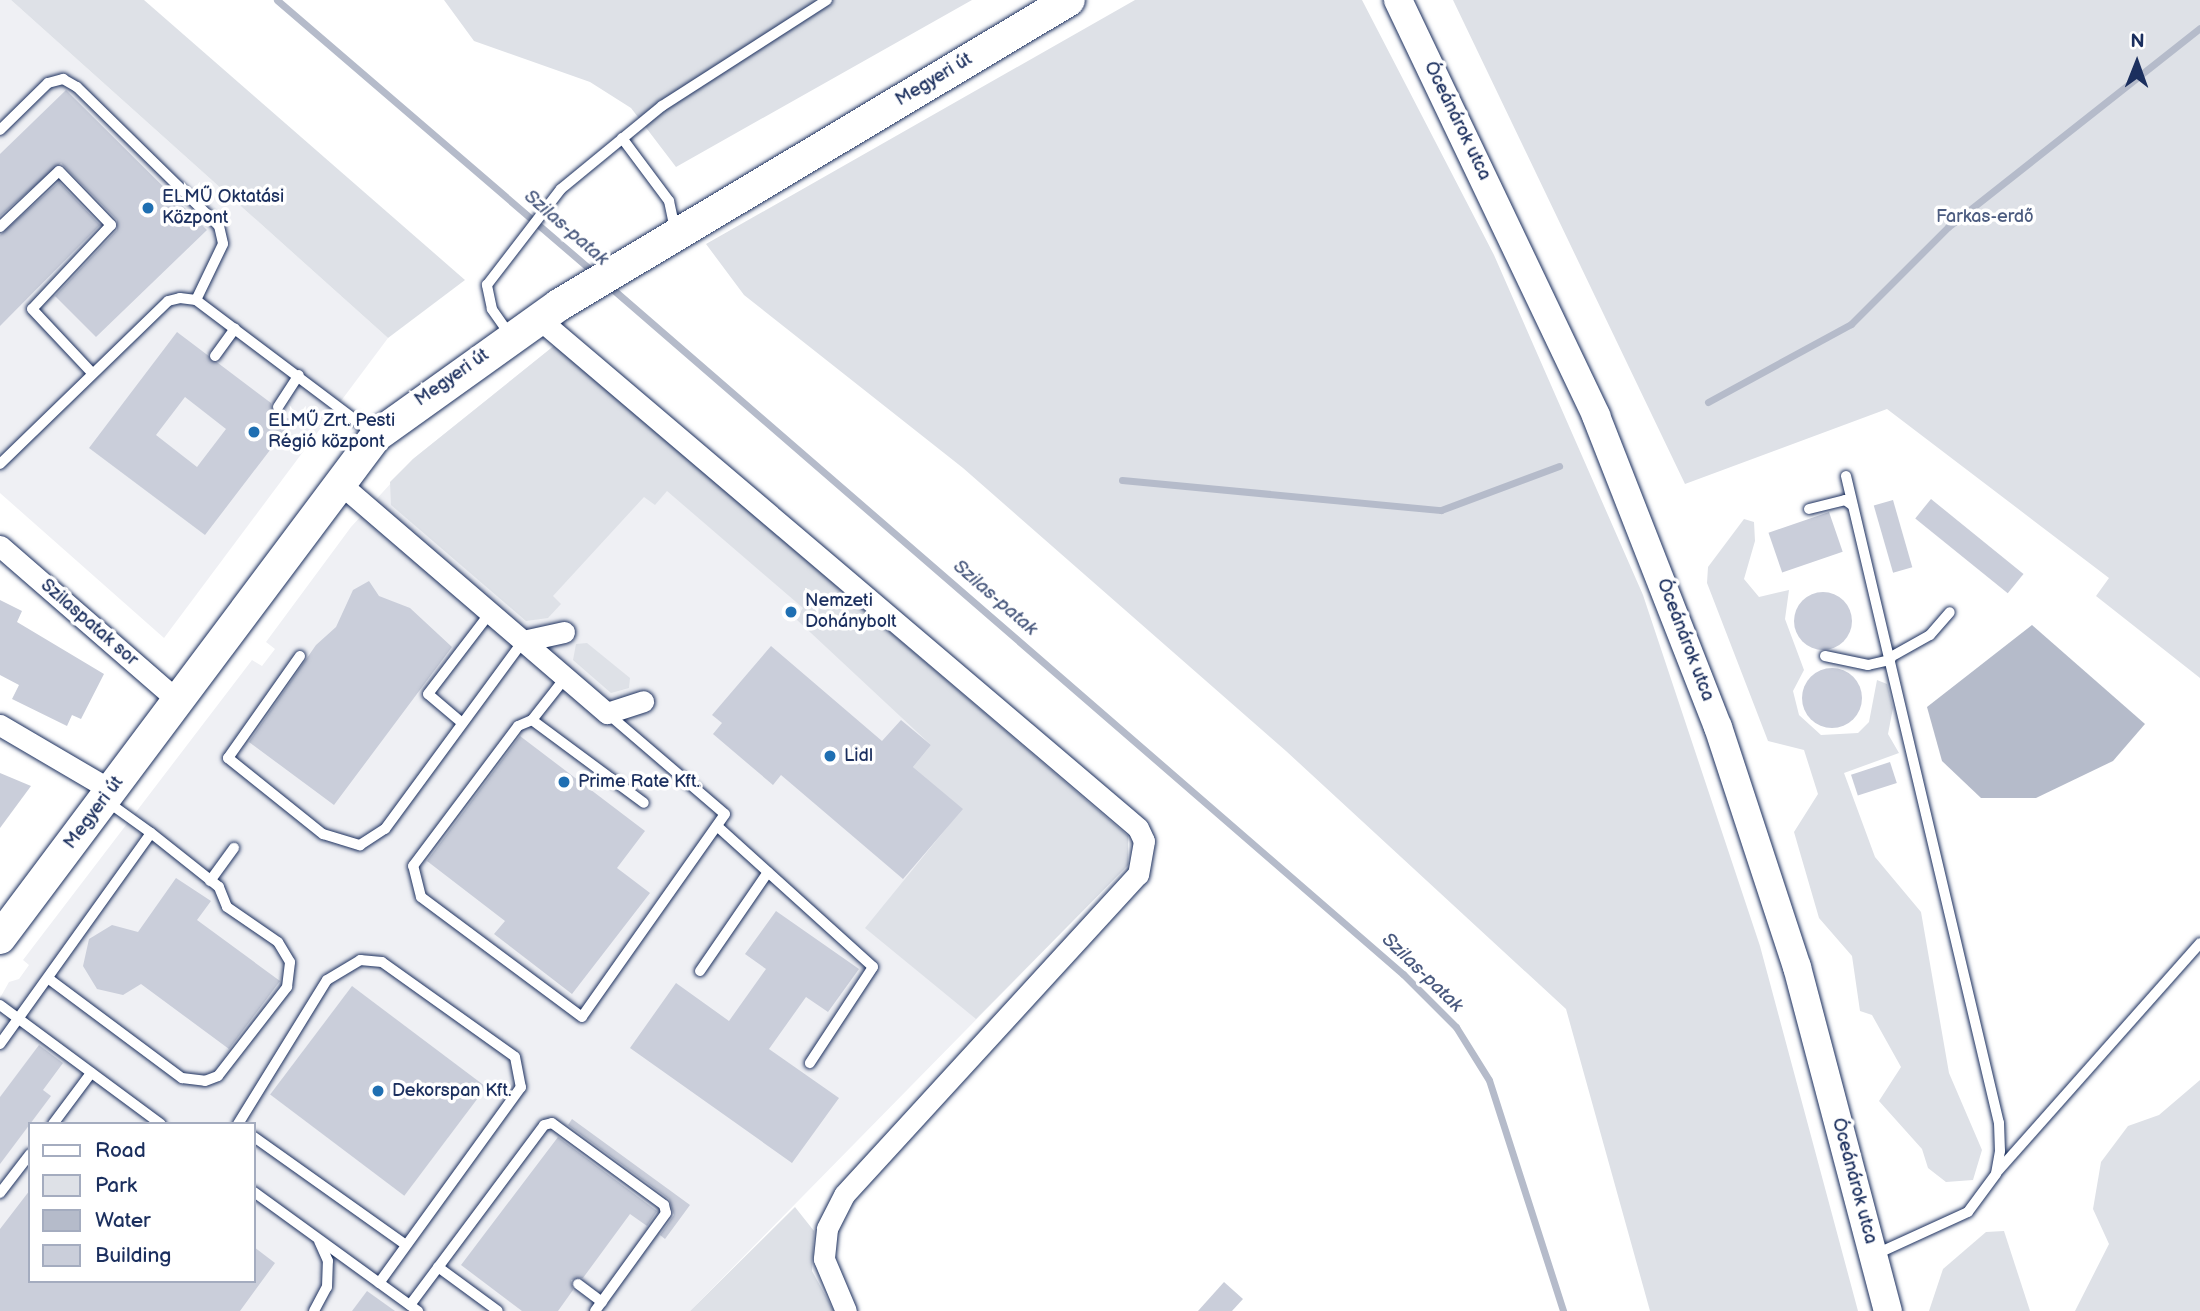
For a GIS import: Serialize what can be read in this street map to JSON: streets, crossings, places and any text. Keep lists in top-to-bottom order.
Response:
{
  "streets": {
    "main road": ["Megyeri út"],
    "street": ["Óceánárok utca", "Szilaspatak sor"]
  },
  "crossings": [
    ["Megyeri út", "Szilaspatak sor"]
  ],
  "water": ["Szilas-patak"],
  "parks": ["Farkas-erdő"],
  "places": [
    "ELMŰ Oktatási Központ",
    "ELMŰ Zrt. Pesti Régió központ",
    "Nemzeti Dohánybolt",
    "Lidl",
    "Prime Rate Kft.",
    "Dekorspan Kft."
  ],
  "legend": [
    "Road",
    "Park",
    "Water",
    "Building"
  ],
  "north": "top"
}
